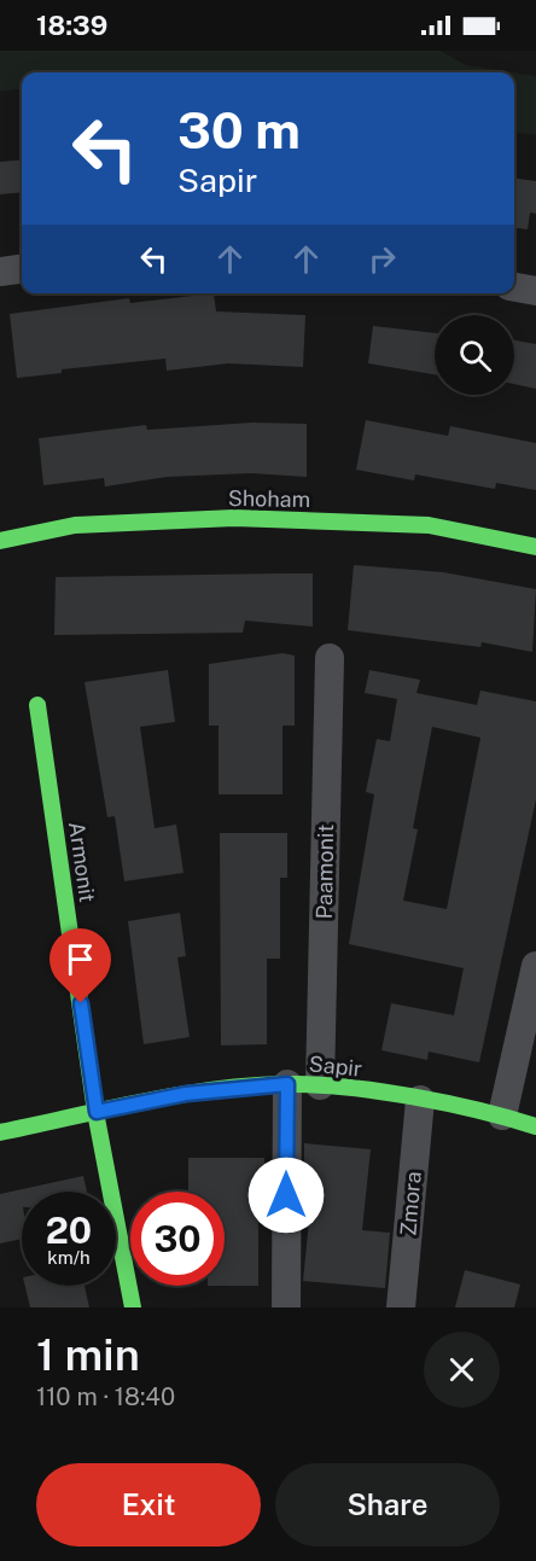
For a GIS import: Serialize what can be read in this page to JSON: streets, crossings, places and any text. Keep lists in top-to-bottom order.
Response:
{
  "streets": {
    "street": [
      "Shoham",
      "Armonit",
      "Paamonit",
      "Sapir",
      "Zmora"
    ]
  },
  "crossings": [
    ["Armonit", "Sapir"],
    ["Paamonit", "Sapir"],
    ["Sapir", "Zmora"]
  ],
  "page": {
    "status": "18:39",
    "turn": ["30 m", "Sapir"],
    "speed": "20 km/h",
    "limit": "30",
    "heading": ["1 min", "110 m · 18:40"],
    "buttons": ["Exit", "Share"]
  }
}
